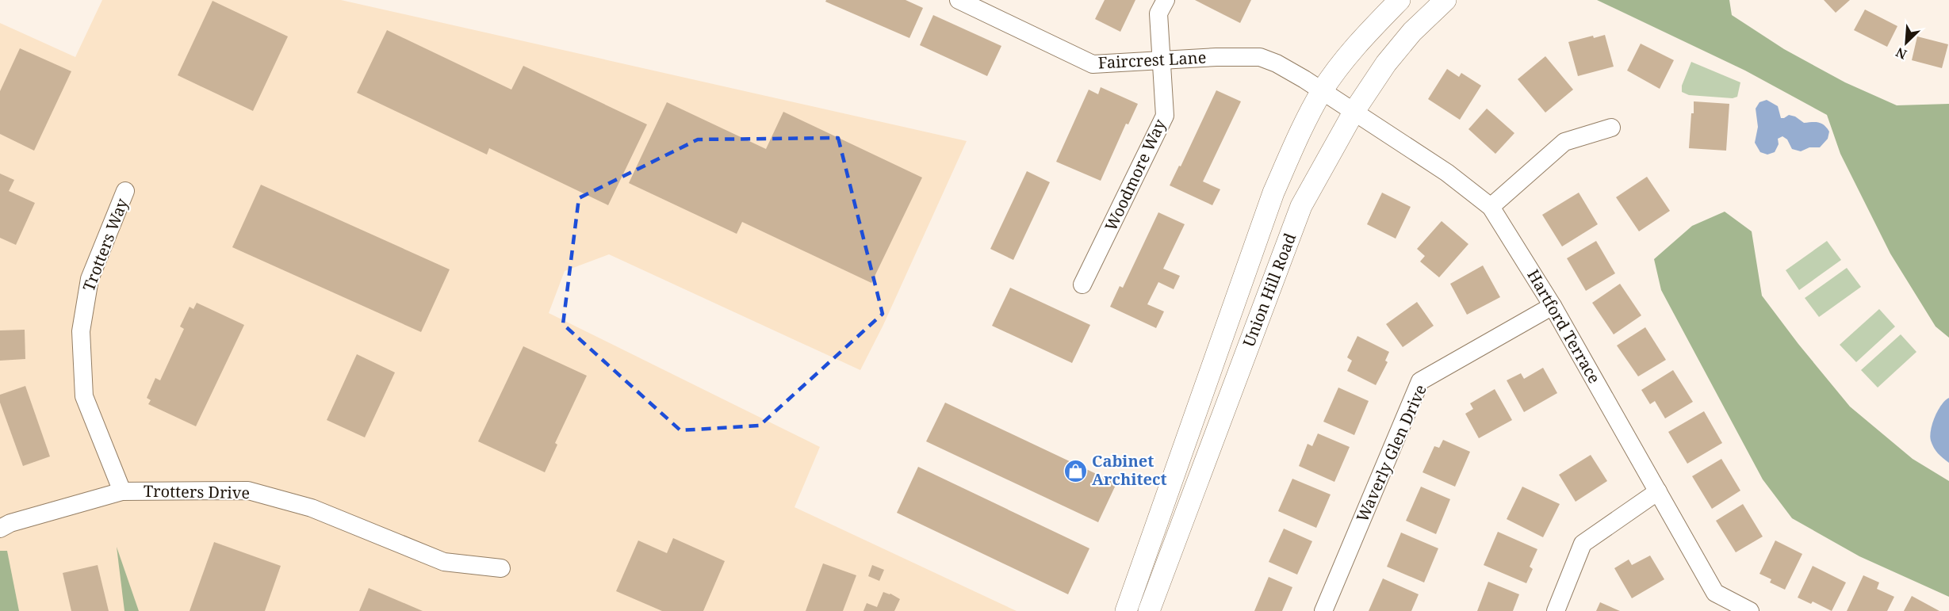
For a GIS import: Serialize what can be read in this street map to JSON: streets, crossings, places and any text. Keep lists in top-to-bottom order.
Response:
{
  "streets": {
    "street": [
      "Faircrest Lane",
      "Woodmore Way",
      "Trotters Way",
      "Union Hill Road",
      "Hartford Terrace",
      "Waverly Glen Drive",
      "Trotters Drive"
    ]
  },
  "crossings": [
    ["Faircrest Lane", "Woodmore Way"],
    ["Faircrest Lane", "Union Hill Road"],
    ["Faircrest Lane", "Hartford Terrace"],
    ["Trotters Way", "Trotters Drive"],
    ["Union Hill Road", "Hartford Terrace"],
    ["Hartford Terrace", "Waverly Glen Drive"]
  ],
  "places": {
    "shop": ["Cabinet Architect"]
  },
  "north": "bottom left"
}
